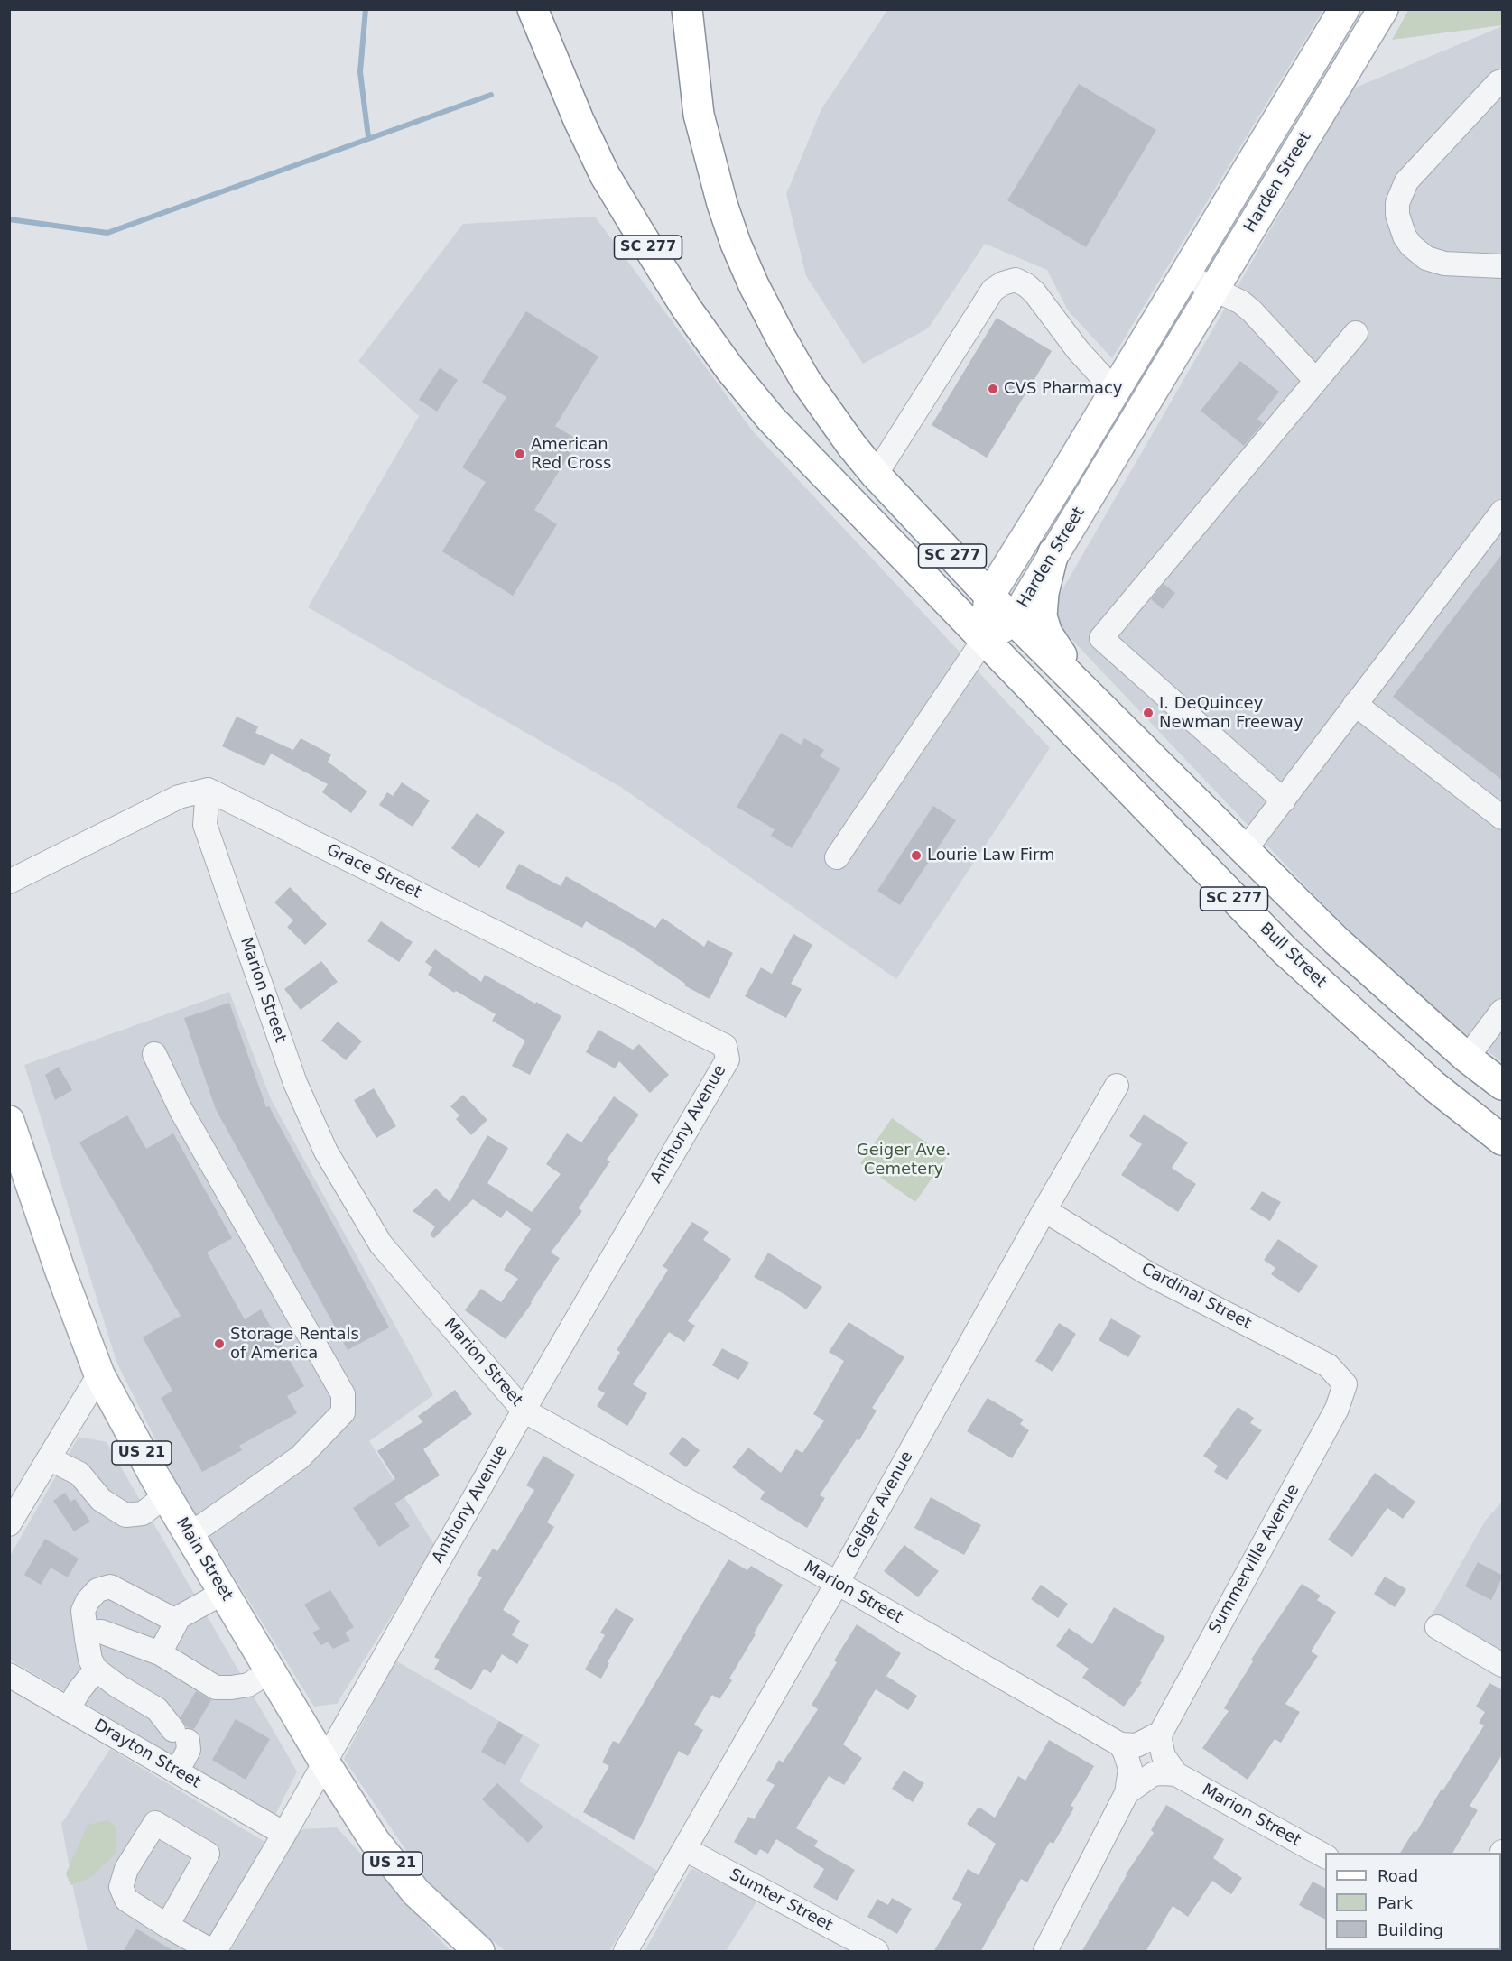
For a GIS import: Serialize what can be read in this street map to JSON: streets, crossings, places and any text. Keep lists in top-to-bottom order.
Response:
{
  "streets": {
    "main road": [
      "Harden Street",
      "SC 277",
      "Bull Street",
      "US 21",
      "Main Street"
    ],
    "street": [
      "Grace Street",
      "Marion Street",
      "Anthony Avenue",
      "Cardinal Street",
      "Geiger Avenue",
      "Summerville Avenue",
      "Drayton Street",
      "Sumter Street"
    ]
  },
  "crossings": [
    ["Harden Street", "SC 277"],
    ["Harden Street", "Bull Street"],
    ["SC 277", "Bull Street"],
    ["Grace Street", "Marion Street"],
    ["Grace Street", "Anthony Avenue"],
    ["Marion Street", "Anthony Avenue"],
    ["Marion Street", "Geiger Avenue"],
    ["Anthony Avenue", "Main Street"],
    ["Anthony Avenue", "Drayton Street"],
    ["Cardinal Street", "Geiger Avenue"],
    ["Cardinal Street", "Summerville Avenue"],
    ["Geiger Avenue", "Sumter Street"]
  ],
  "parks": ["Geiger Ave. Cemetery"],
  "places": [
    "CVS Pharmacy",
    "American Red Cross",
    "I. DeQuincey Newman Freeway",
    "Lourie Law Firm",
    "Storage Rentals of America"
  ],
  "legend": ["Road", "Park", "Building"]
}
